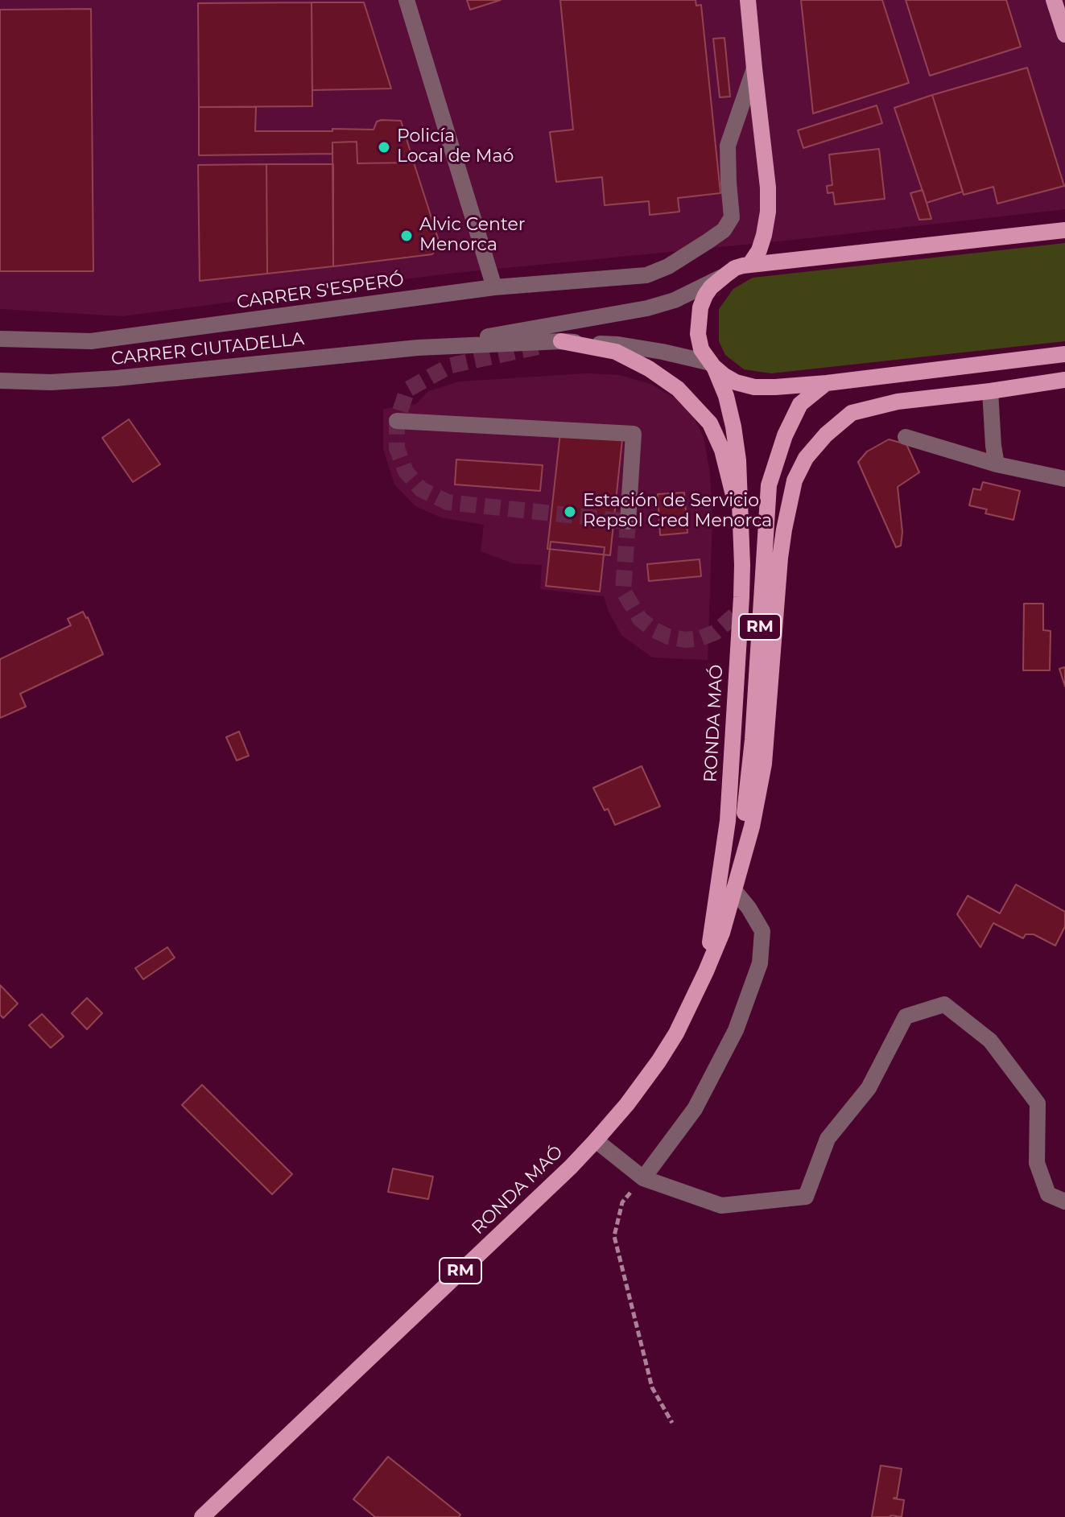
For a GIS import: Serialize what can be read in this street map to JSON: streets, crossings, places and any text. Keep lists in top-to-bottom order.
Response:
{
  "streets": {
    "main road": ["RM", "RONDA MAÓ"],
    "street": ["CARRER S'ESPERÓ", "CARRER CIUTADELLA"]
  },
  "crossings": [
    ["CARRER CIUTADELLA", "RM"],
    ["RM", "RONDA MAÓ"]
  ],
  "places": ["Policía Local de Maó", "Alvic Center Menorca", "Estación de Servicio Repsol Cred Menorca"]
}
